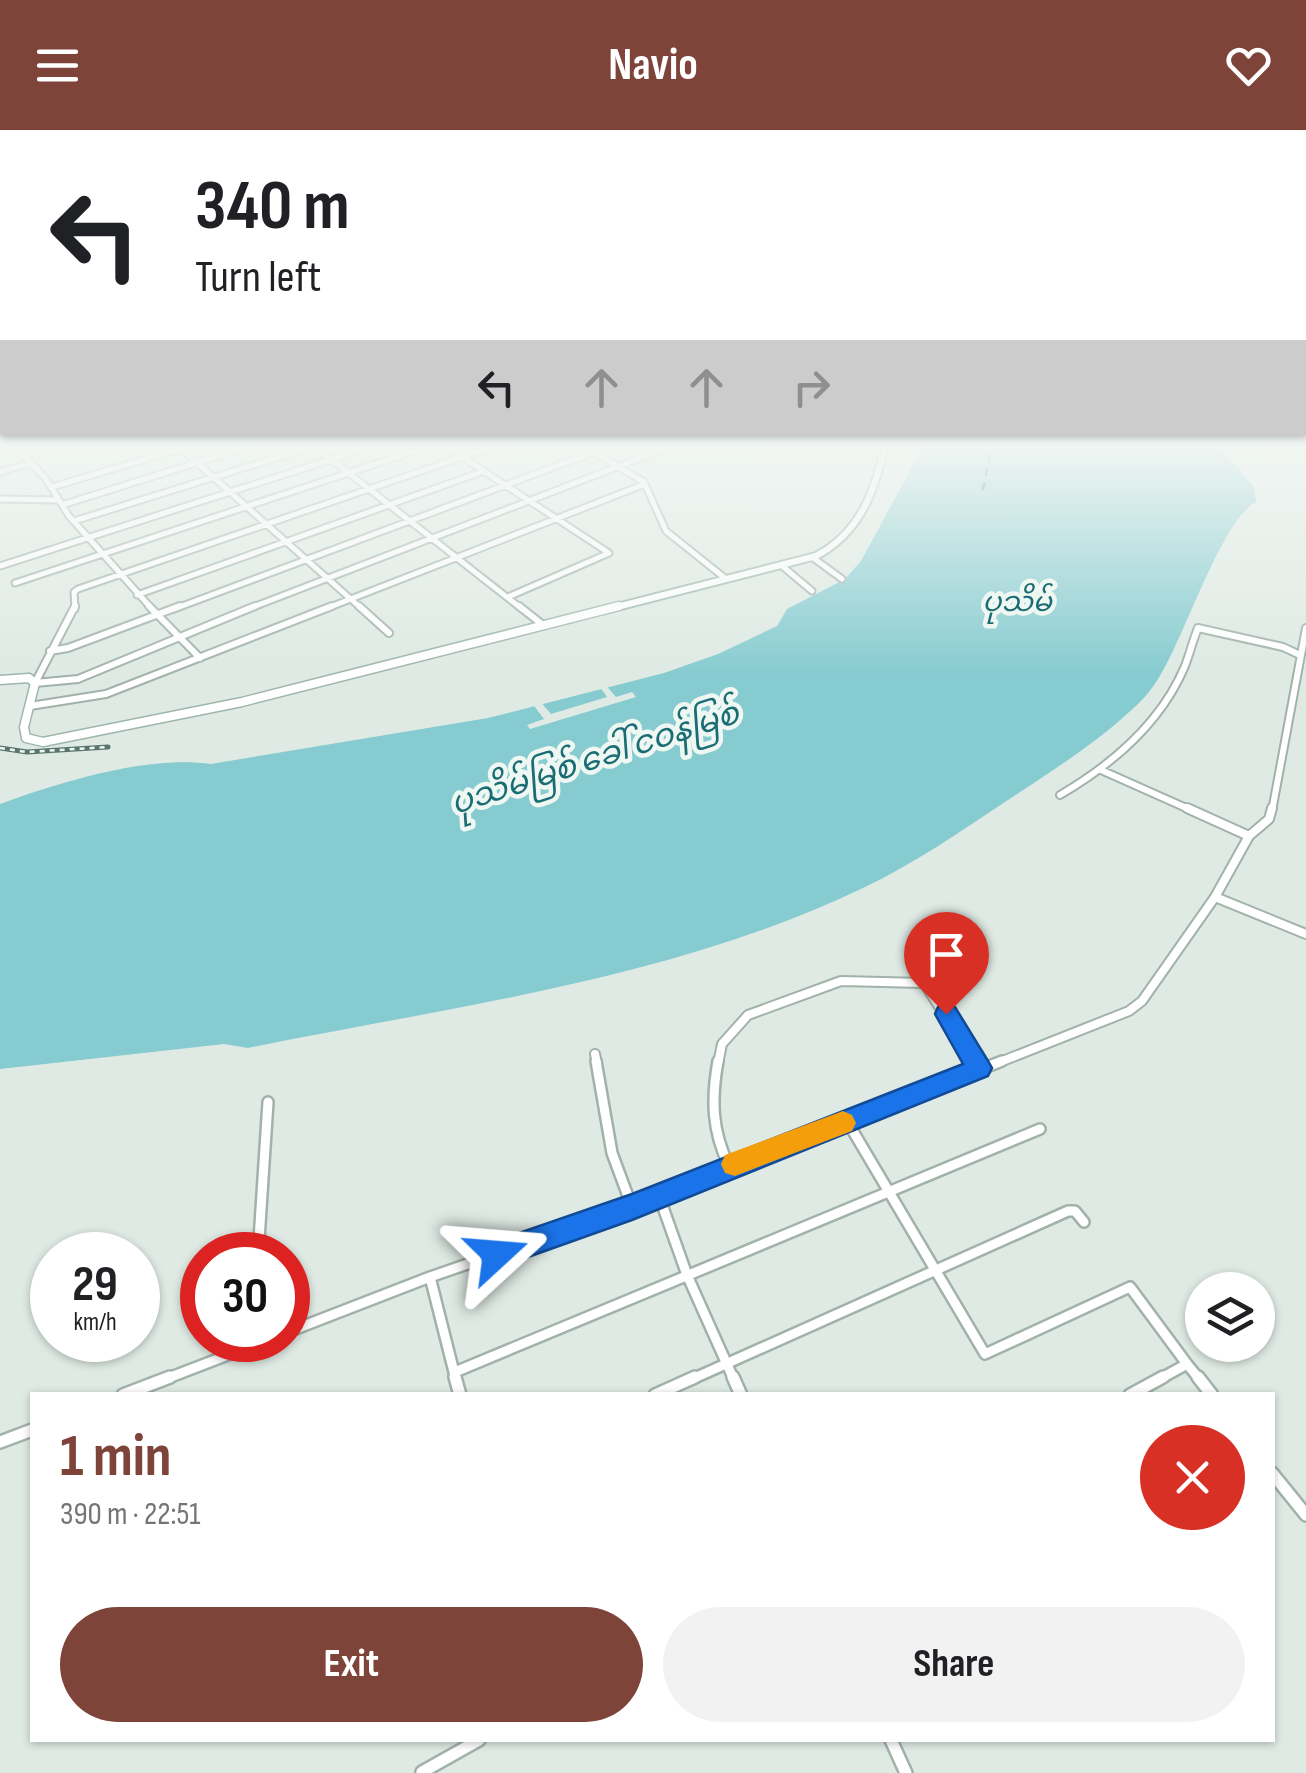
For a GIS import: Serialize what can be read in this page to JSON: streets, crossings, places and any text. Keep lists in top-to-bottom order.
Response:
{
  "water": ["ပုသိမ်", "ပုသိမ်မြစ် ခေါ် ငဝန်မြစ်"],
  "page": {
    "header": "Navio",
    "turn": ["340 m", "Turn left"],
    "speed": "29 km/h",
    "limit": "30",
    "heading": ["1 min", "390 m · 22:51"],
    "buttons": ["Exit", "Share"]
  }
}
